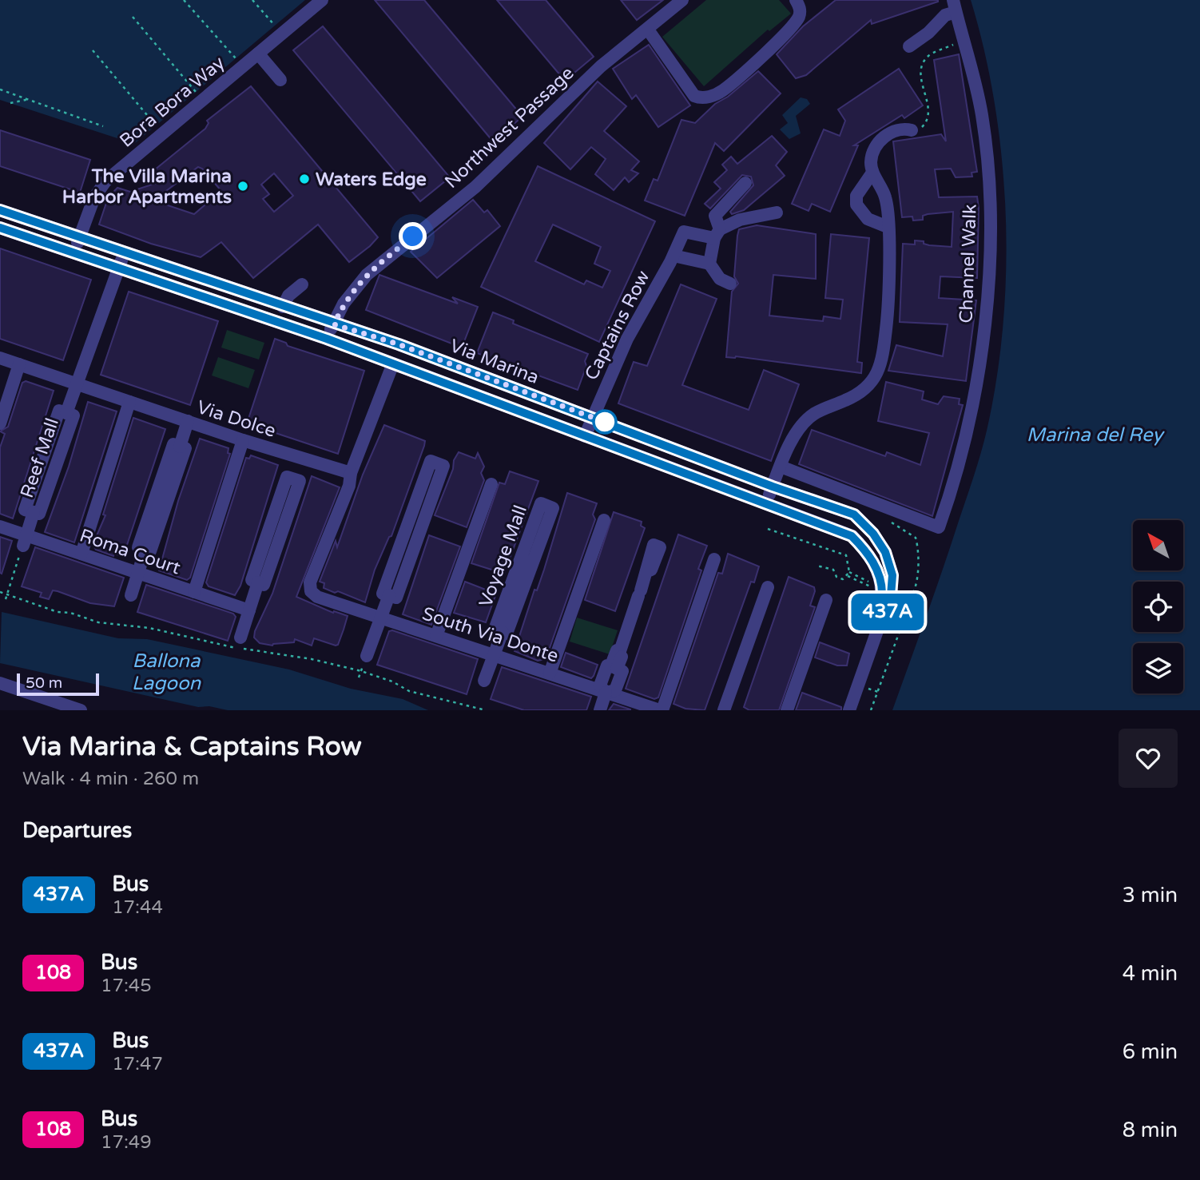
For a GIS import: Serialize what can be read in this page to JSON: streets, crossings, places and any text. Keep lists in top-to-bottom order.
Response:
{
  "streets": {
    "street": [
      "Bora Bora Way",
      "Northwest Passage",
      "Channel Walk",
      "Captains Row",
      "Via Marina",
      "Via Dolce",
      "Reef Mall",
      "Roma Court",
      "Voyage Mall",
      "South Via Donte"
    ]
  },
  "crossings": [
    ["Bora Bora Way", "Via Marina"],
    ["Northwest Passage", "Via Marina"],
    ["Captains Row", "Via Marina"],
    ["Via Dolce", "Reef Mall"],
    ["Via Dolce", "South Via Donte"],
    ["Reef Mall", "Roma Court"],
    ["Voyage Mall", "South Via Donte"]
  ],
  "water": ["Marina del Rey", "Ballona Lagoon"],
  "places": ["Waters Edge", "The Villa Marina Harbor Apartments"],
  "lines": ["bus line 437A"],
  "scale_bar": "50 m",
  "north": "top left",
  "page": {
    "on_map": "437A",
    "scale": "50 m",
    "heading": [
      ["Via Marina & Captains Row", "Walk · 4 min · 260 m"],
      "Departures"
    ],
    "list": [
      {
        "mark": "437A",
        "name": "Bus",
        "note": "17:44",
        "value": "3 min"
      },
      {
        "mark": "108",
        "name": "Bus",
        "note": "17:45",
        "value": "4 min"
      },
      {
        "mark": "437A",
        "name": "Bus",
        "note": "17:47",
        "value": "6 min"
      },
      {
        "mark": "108",
        "name": "Bus",
        "note": "17:49",
        "value": "8 min"
      }
    ]
  }
}
